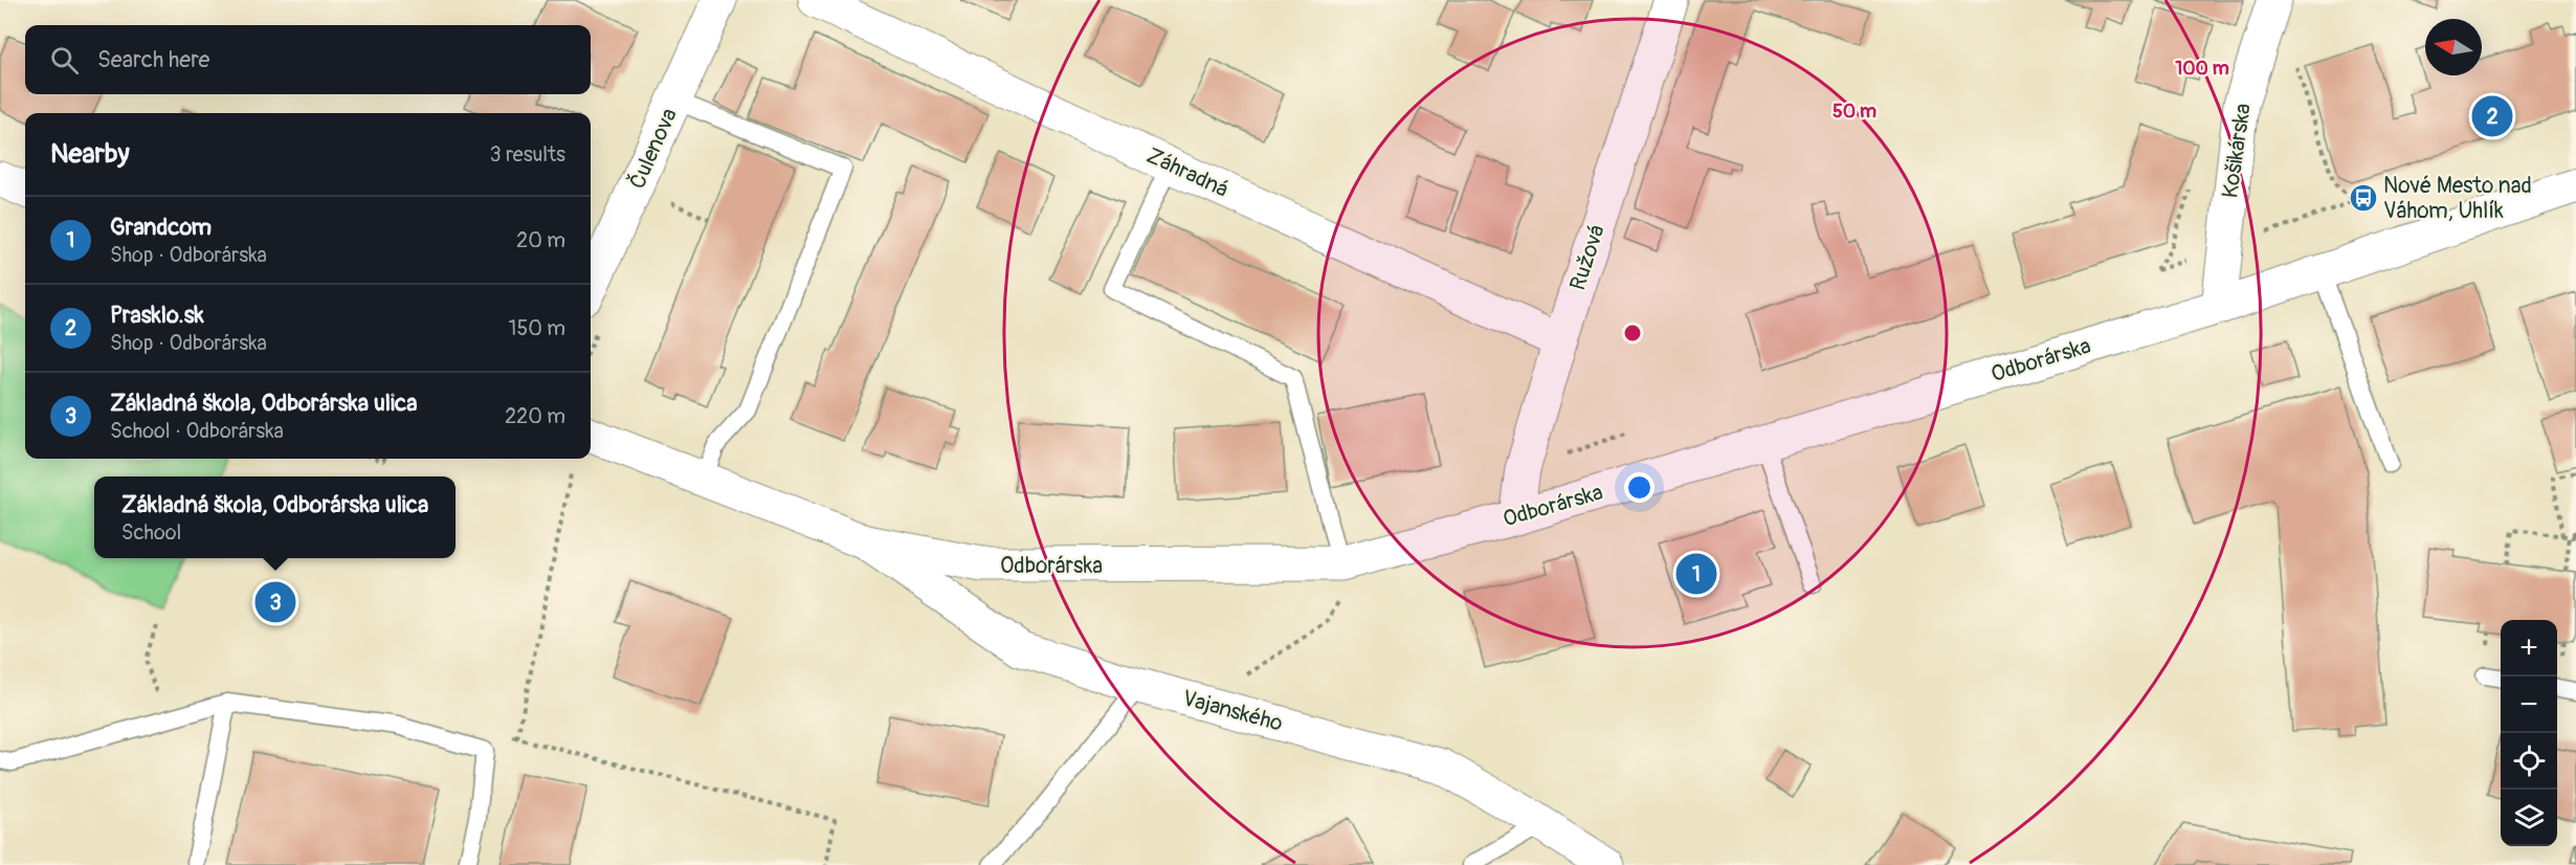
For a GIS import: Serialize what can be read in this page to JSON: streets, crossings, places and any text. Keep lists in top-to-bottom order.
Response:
{
  "streets": {
    "street": [
      "Čulenova",
      "Košikárska",
      "Záhradná",
      "Ružová",
      "Odborárska",
      "Vajanského"
    ]
  },
  "crossings": [
    ["Košikárska", "Odborárska"],
    ["Záhradná", "Ružová"],
    ["Ružová", "Odborárska"],
    ["Odborárska", "Vajanského"]
  ],
  "places": {
    "bus stop": ["Nové Mesto nad Váhom, Uhlík"]
  },
  "north": "left",
  "page": {
    "search": "Search here",
    "pins": ["2", "1", "3"],
    "heading": ["Nearby", "3 results"],
    "list": [
      {
        "mark": "1",
        "name": "Grandcom",
        "note": "Shop · Odborárska",
        "value": "20 m"
      },
      {
        "mark": "2",
        "name": "Prasklo.sk",
        "note": "Shop · Odborárska",
        "value": "150 m"
      },
      {
        "mark": "3",
        "name": "Základná škola, Odborárska ulica",
        "note": "School · Odborárska",
        "value": "220 m"
      }
    ],
    "popup": ["Základná škola, Odborárska ulica", "School"],
    "map_buttons": ["+", "−"]
  },
  "rings": ["100 m", "50 m"]
}
